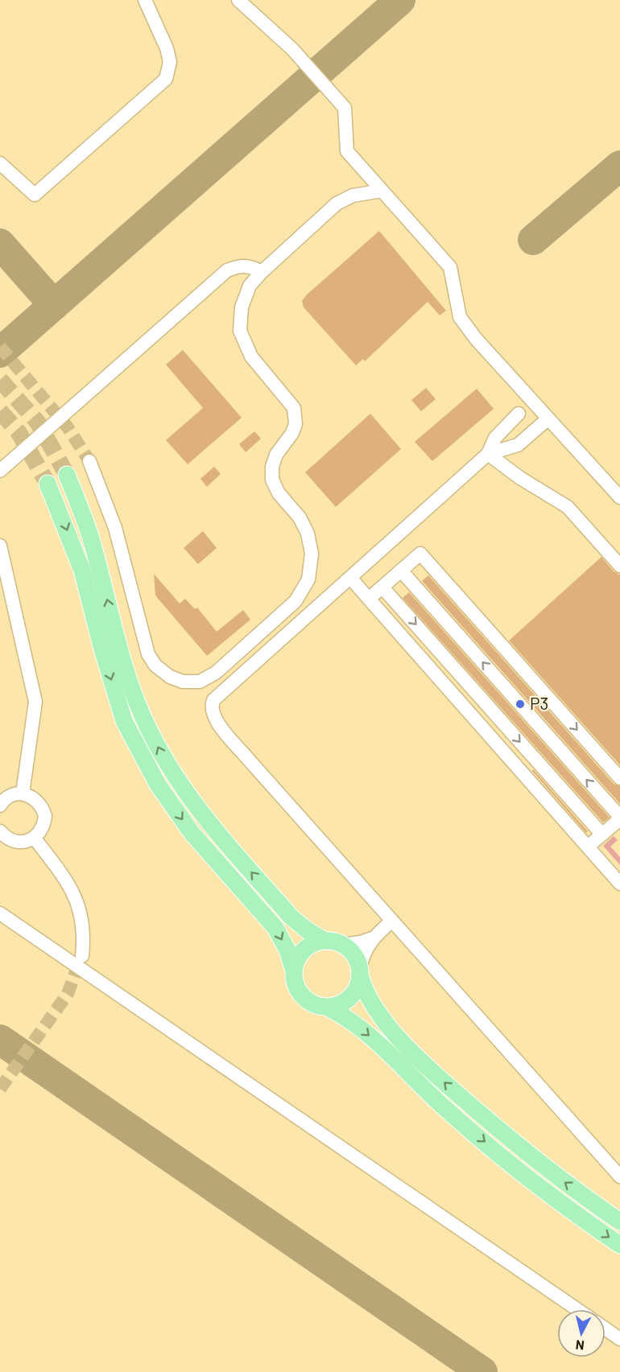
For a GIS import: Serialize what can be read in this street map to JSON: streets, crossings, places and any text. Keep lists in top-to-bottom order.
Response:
{
  "places": ["P3"],
  "north": "bottom"
}
